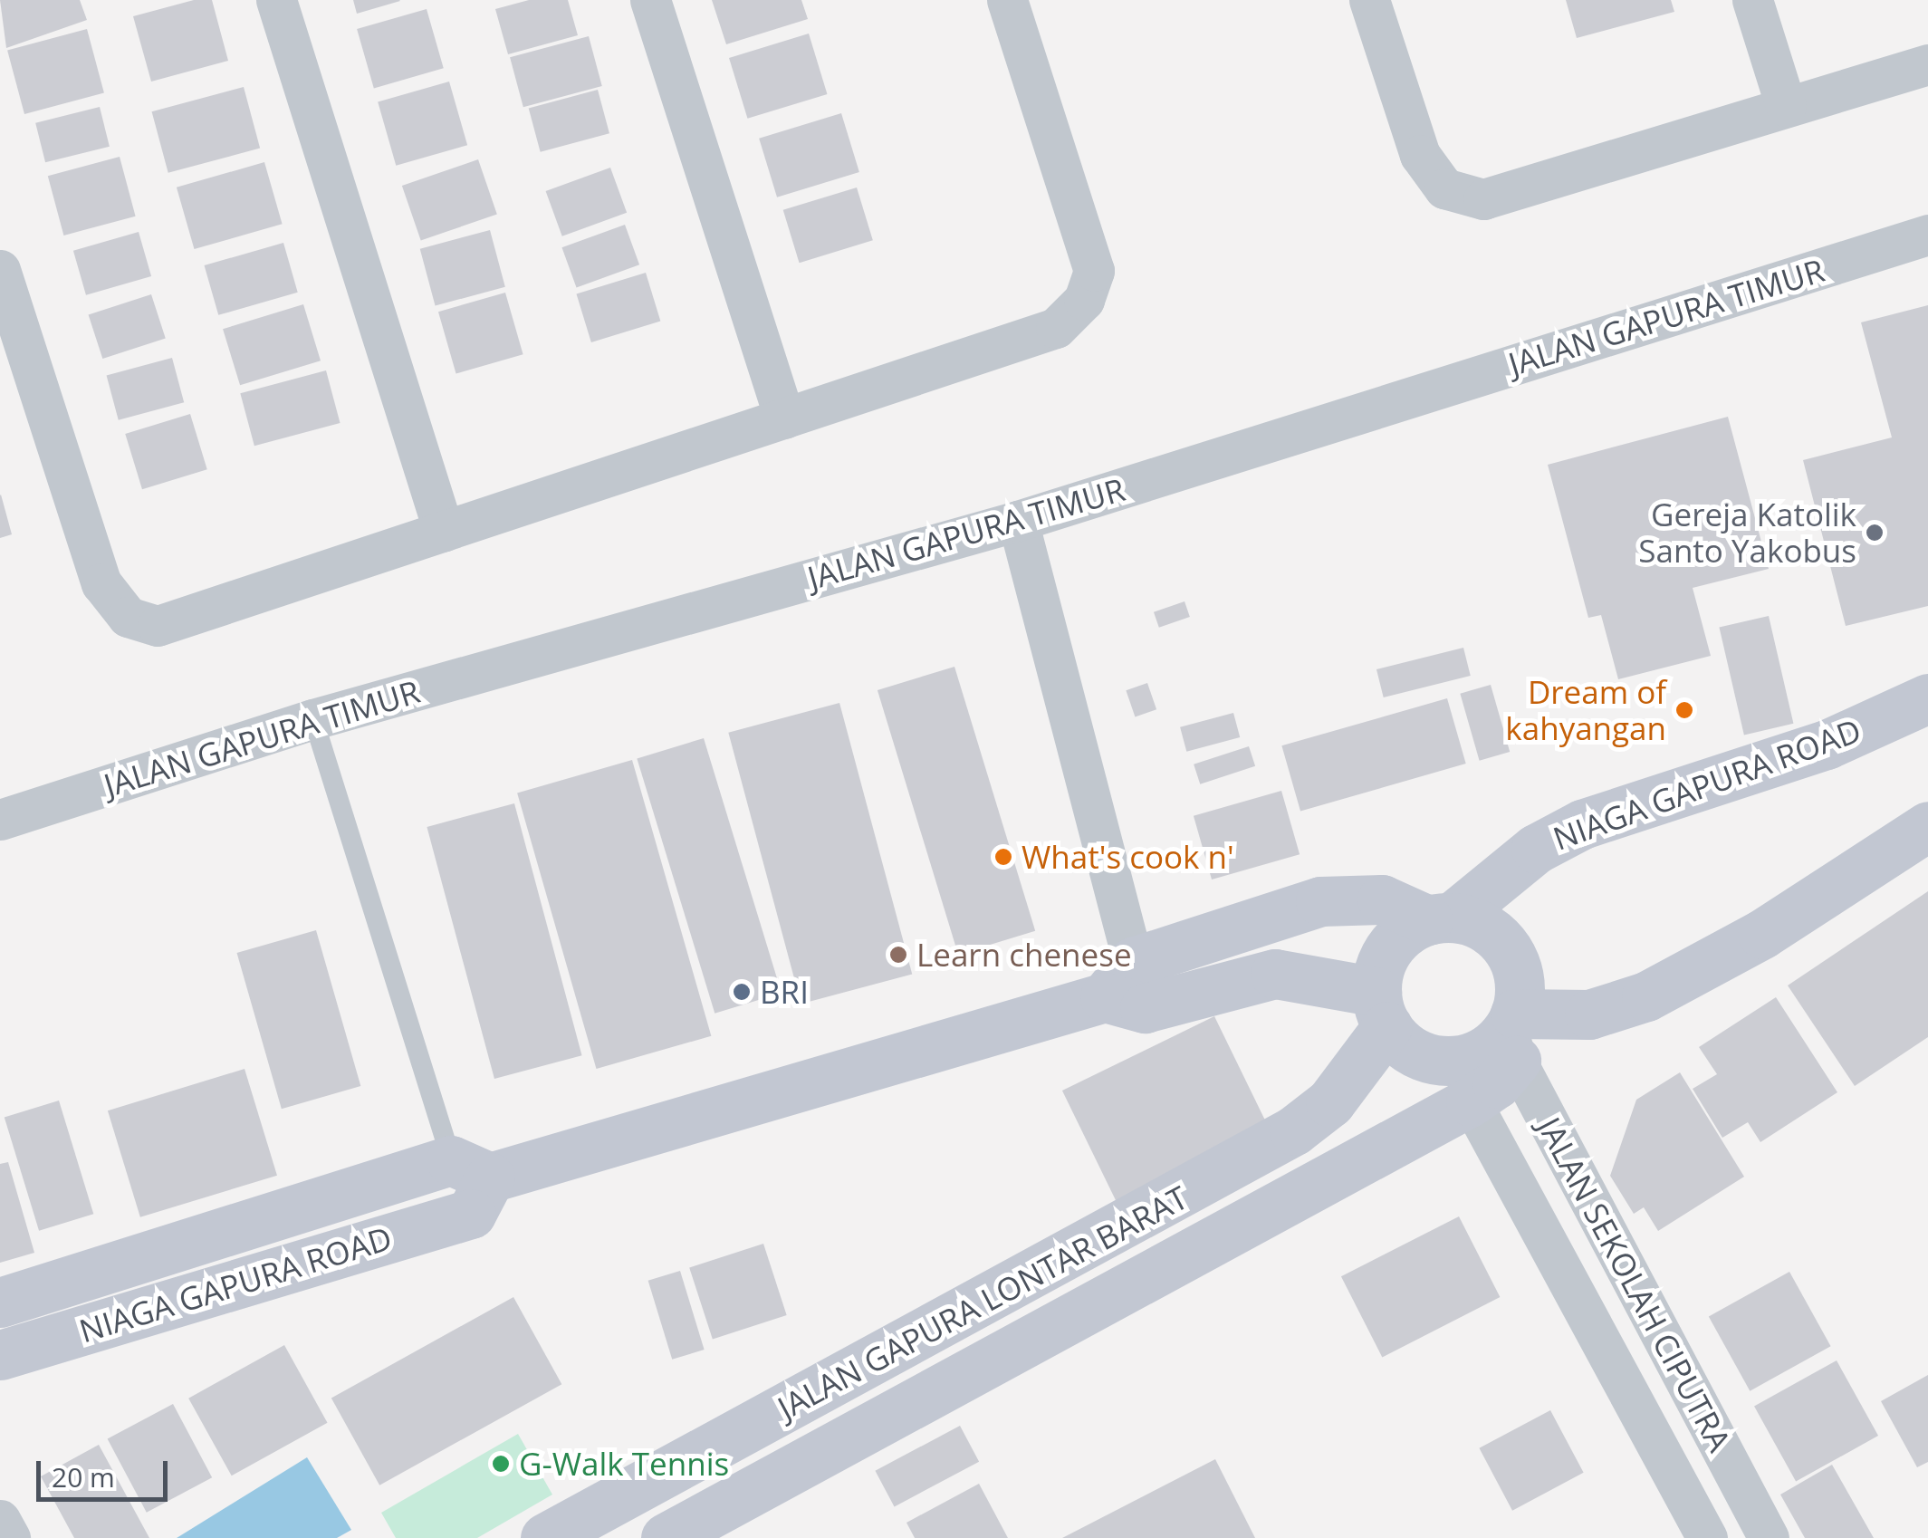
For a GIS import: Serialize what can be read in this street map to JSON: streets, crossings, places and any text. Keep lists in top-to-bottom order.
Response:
{
  "streets": {
    "street": [
      "JALAN GAPURA TIMUR",
      "NIAGA GAPURA ROAD",
      "JALAN SEKOLAH CIPUTRA",
      "JALAN GAPURA LONTAR BARAT"
    ]
  },
  "crossings": [
    ["NIAGA GAPURA ROAD", "JALAN SEKOLAH CIPUTRA"],
    ["NIAGA GAPURA ROAD", "JALAN GAPURA LONTAR BARAT"],
    ["JALAN SEKOLAH CIPUTRA", "JALAN GAPURA LONTAR BARAT"]
  ],
  "places": [
    "Gereja Katolik Santo Yakobus",
    "Dream of kahyangan",
    "What's cook n'",
    "Learn chenese",
    "BRI",
    "G-Walk Tennis"
  ],
  "scale_bar": "20 m"
}
